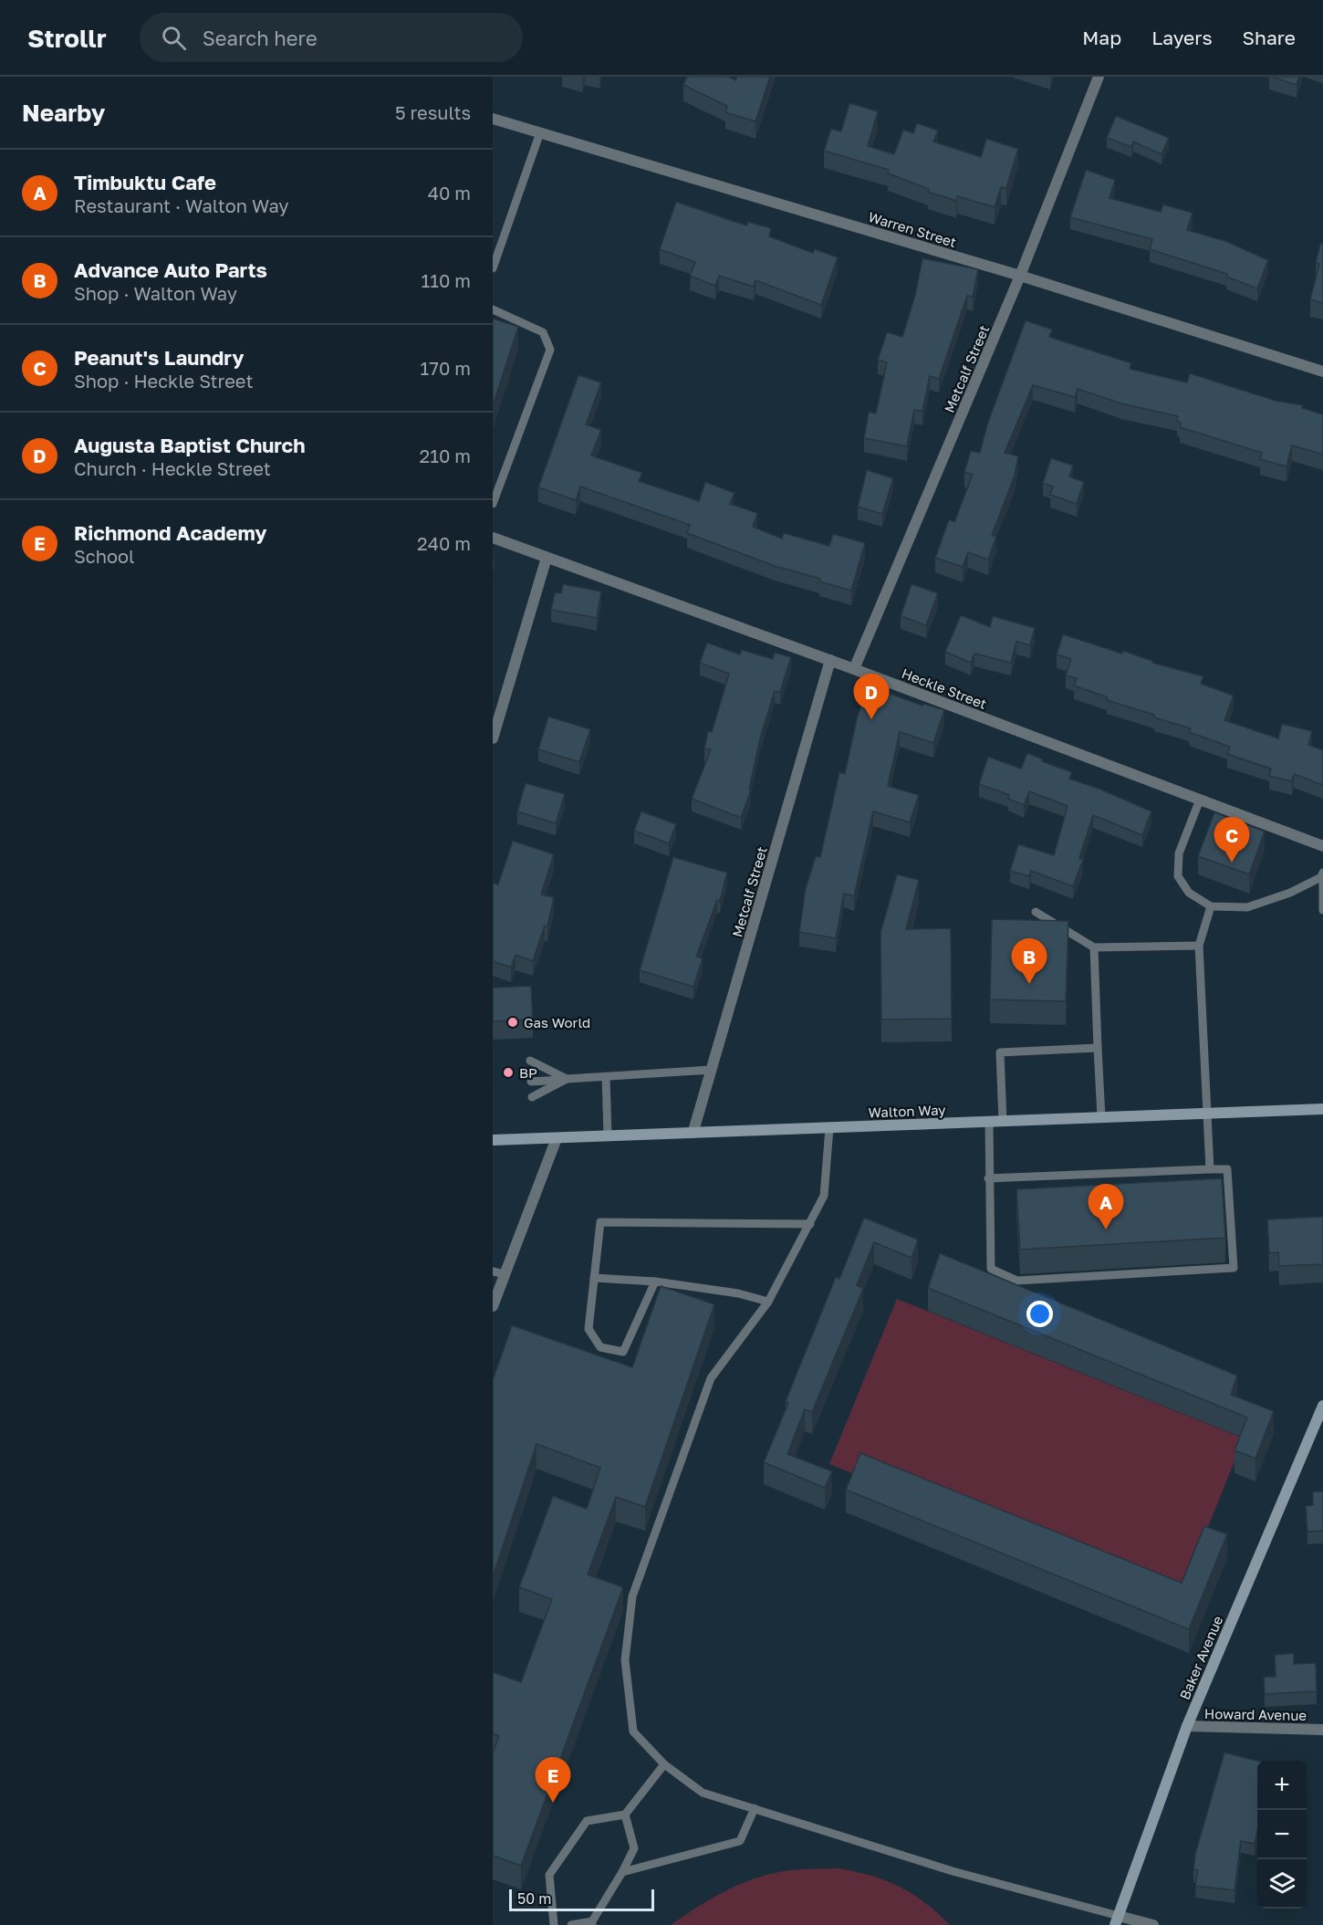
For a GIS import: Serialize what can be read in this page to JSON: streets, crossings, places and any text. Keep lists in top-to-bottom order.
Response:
{
  "streets": {
    "main road": ["Walton Way", "Baker Avenue"],
    "street": [
      "Warren Street",
      "Metcalf Street",
      "Heckle Street",
      "Howard Avenue"
    ]
  },
  "crossings": [
    ["Warren Street", "Metcalf Street"],
    ["Metcalf Street", "Heckle Street"],
    ["Metcalf Street", "Walton Way"],
    ["Baker Avenue", "Howard Avenue"]
  ],
  "places": ["Gas World", "BP"],
  "scale_bar": "50 m",
  "page": {
    "header": "Strollr",
    "search": "Search here",
    "nav": ["Map", "Layers", "Share"],
    "heading": ["Nearby", "5 results"],
    "list": [
      {
        "mark": "A",
        "name": "Timbuktu Cafe",
        "note": "Restaurant · Walton Way",
        "value": "40 m"
      },
      {
        "mark": "B",
        "name": "Advance Auto Parts",
        "note": "Shop · Walton Way",
        "value": "110 m"
      },
      {
        "mark": "C",
        "name": "Peanut's Laundry",
        "note": "Shop · Heckle Street",
        "value": "170 m"
      },
      {
        "mark": "D",
        "name": "Augusta Baptist Church",
        "note": "Church · Heckle Street",
        "value": "210 m"
      },
      {
        "mark": "E",
        "name": "Richmond Academy",
        "note": "School",
        "value": "240 m"
      }
    ],
    "pins": [
      "D",
      "C",
      "B",
      "A",
      "E"
    ],
    "map_buttons": ["+", "−"],
    "scale": "50 m"
  }
}
